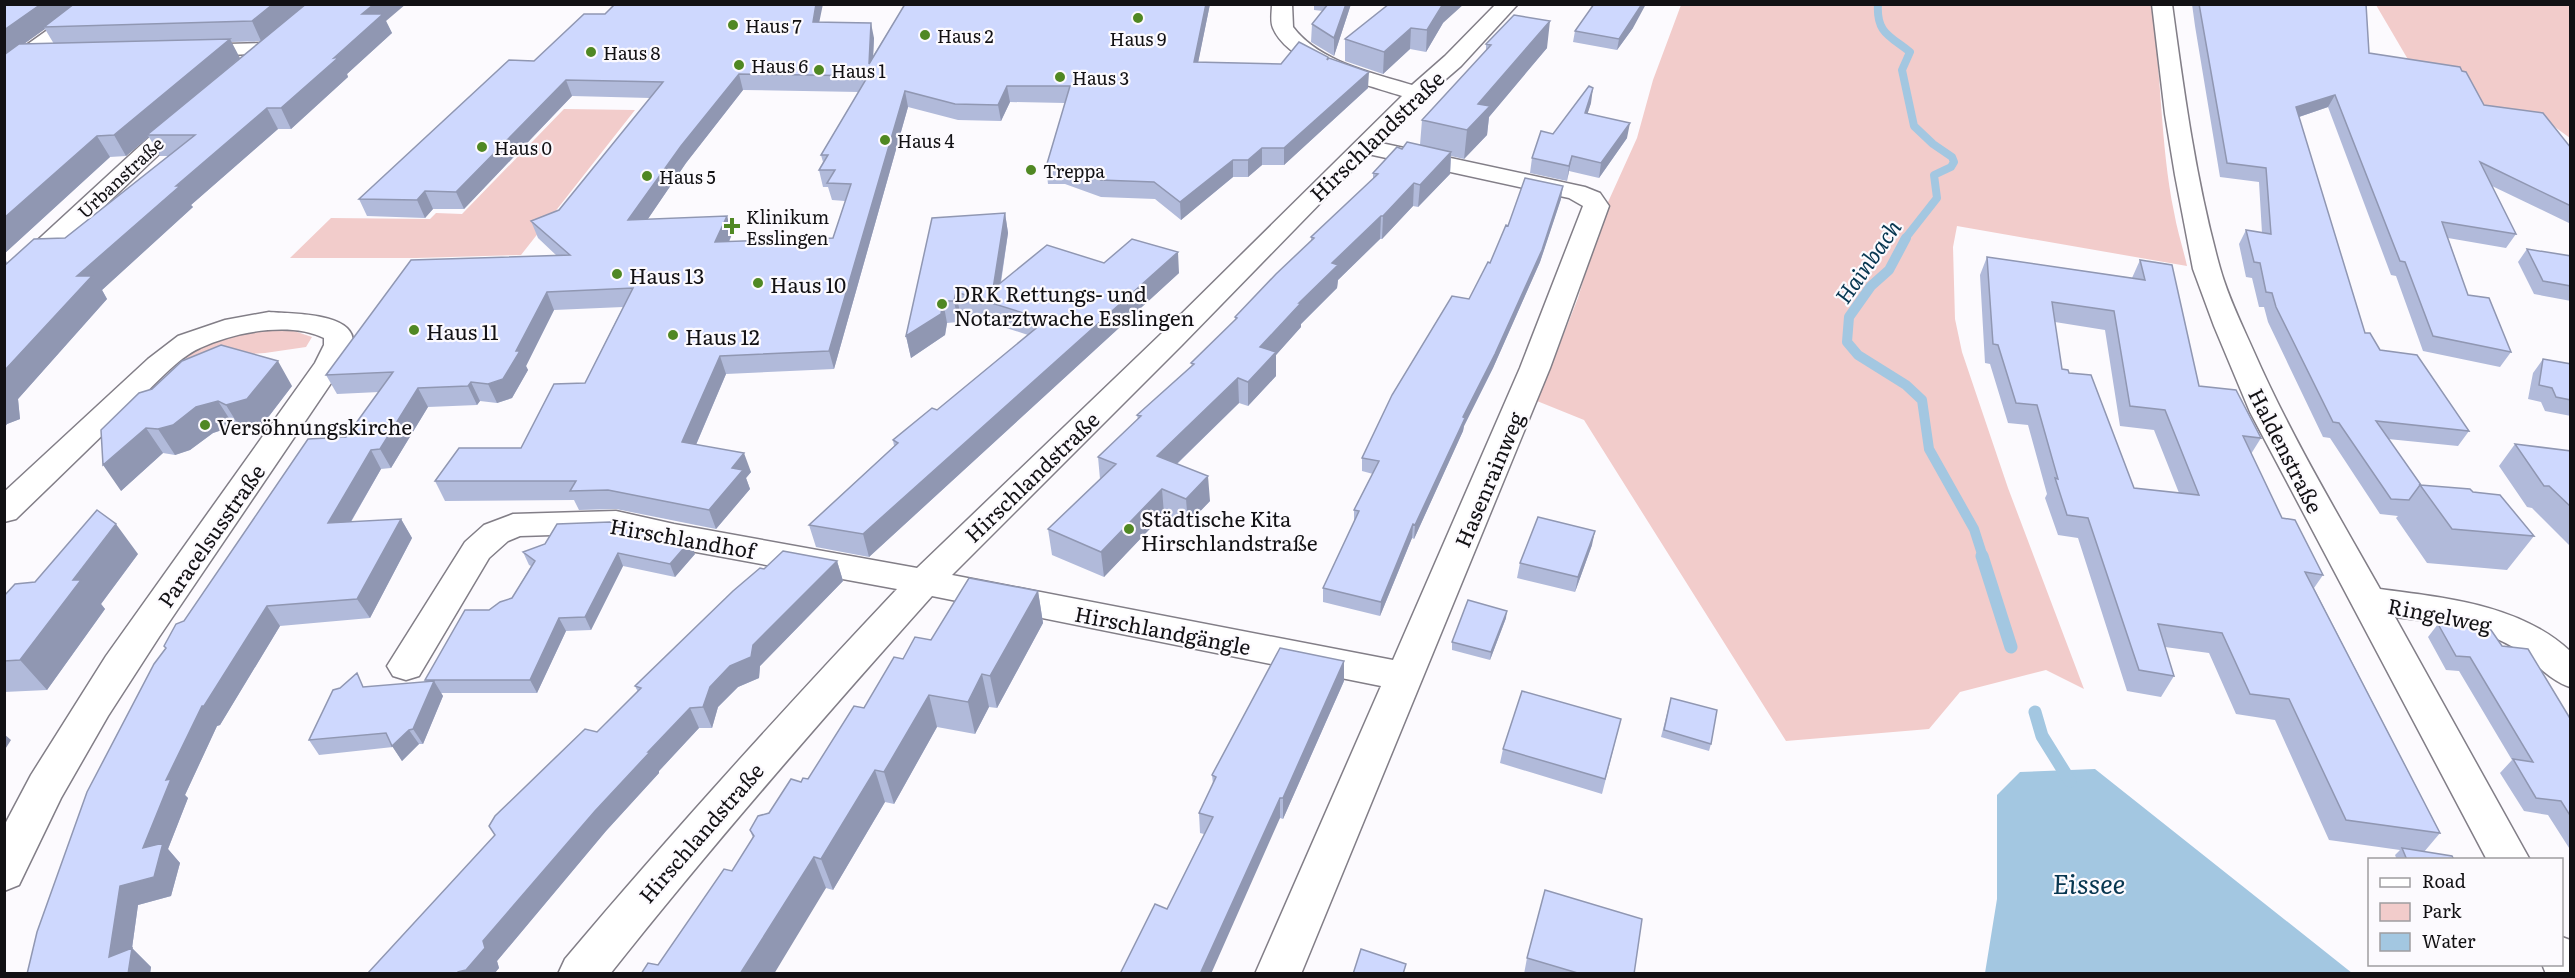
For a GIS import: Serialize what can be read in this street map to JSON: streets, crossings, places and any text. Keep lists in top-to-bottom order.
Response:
{
  "streets": {
    "street": [
      "Hirschlandstraße",
      "Urbanstraße",
      "Haldenstraße",
      "Hasenrainweg",
      "Paracelsusstraße",
      "Hirschlandhof",
      "Ringelweg",
      "Hirschlandgängle"
    ]
  },
  "crossings": [
    ["Hirschlandstraße", "Hasenrainweg"],
    ["Hirschlandstraße", "Hirschlandhof"],
    ["Hirschlandstraße", "Hirschlandgängle"],
    ["Haldenstraße", "Ringelweg"],
    ["Hasenrainweg", "Hirschlandgängle"],
    ["Hirschlandhof", "Hirschlandgängle"]
  ],
  "water": ["Hainbach", "Eissee"],
  "places": {
    "other": [
      "Haus 9",
      "Haus 7",
      "Haus 2",
      "Haus 8",
      "Haus 6",
      "Haus 1",
      "Haus 3",
      "Haus 4",
      "Haus 0",
      "Treppa",
      "Haus 5",
      "Haus 13",
      "Haus 10",
      "DRK Rettungs- und Notarztwache Esslingen",
      "Haus 11",
      "Haus 12",
      "Versöhnungskirche",
      "Städtische Kita Hirschlandstraße"
    ],
    "health": ["Klinikum Esslingen"]
  },
  "legend": ["Road", "Park", "Water"]
}
